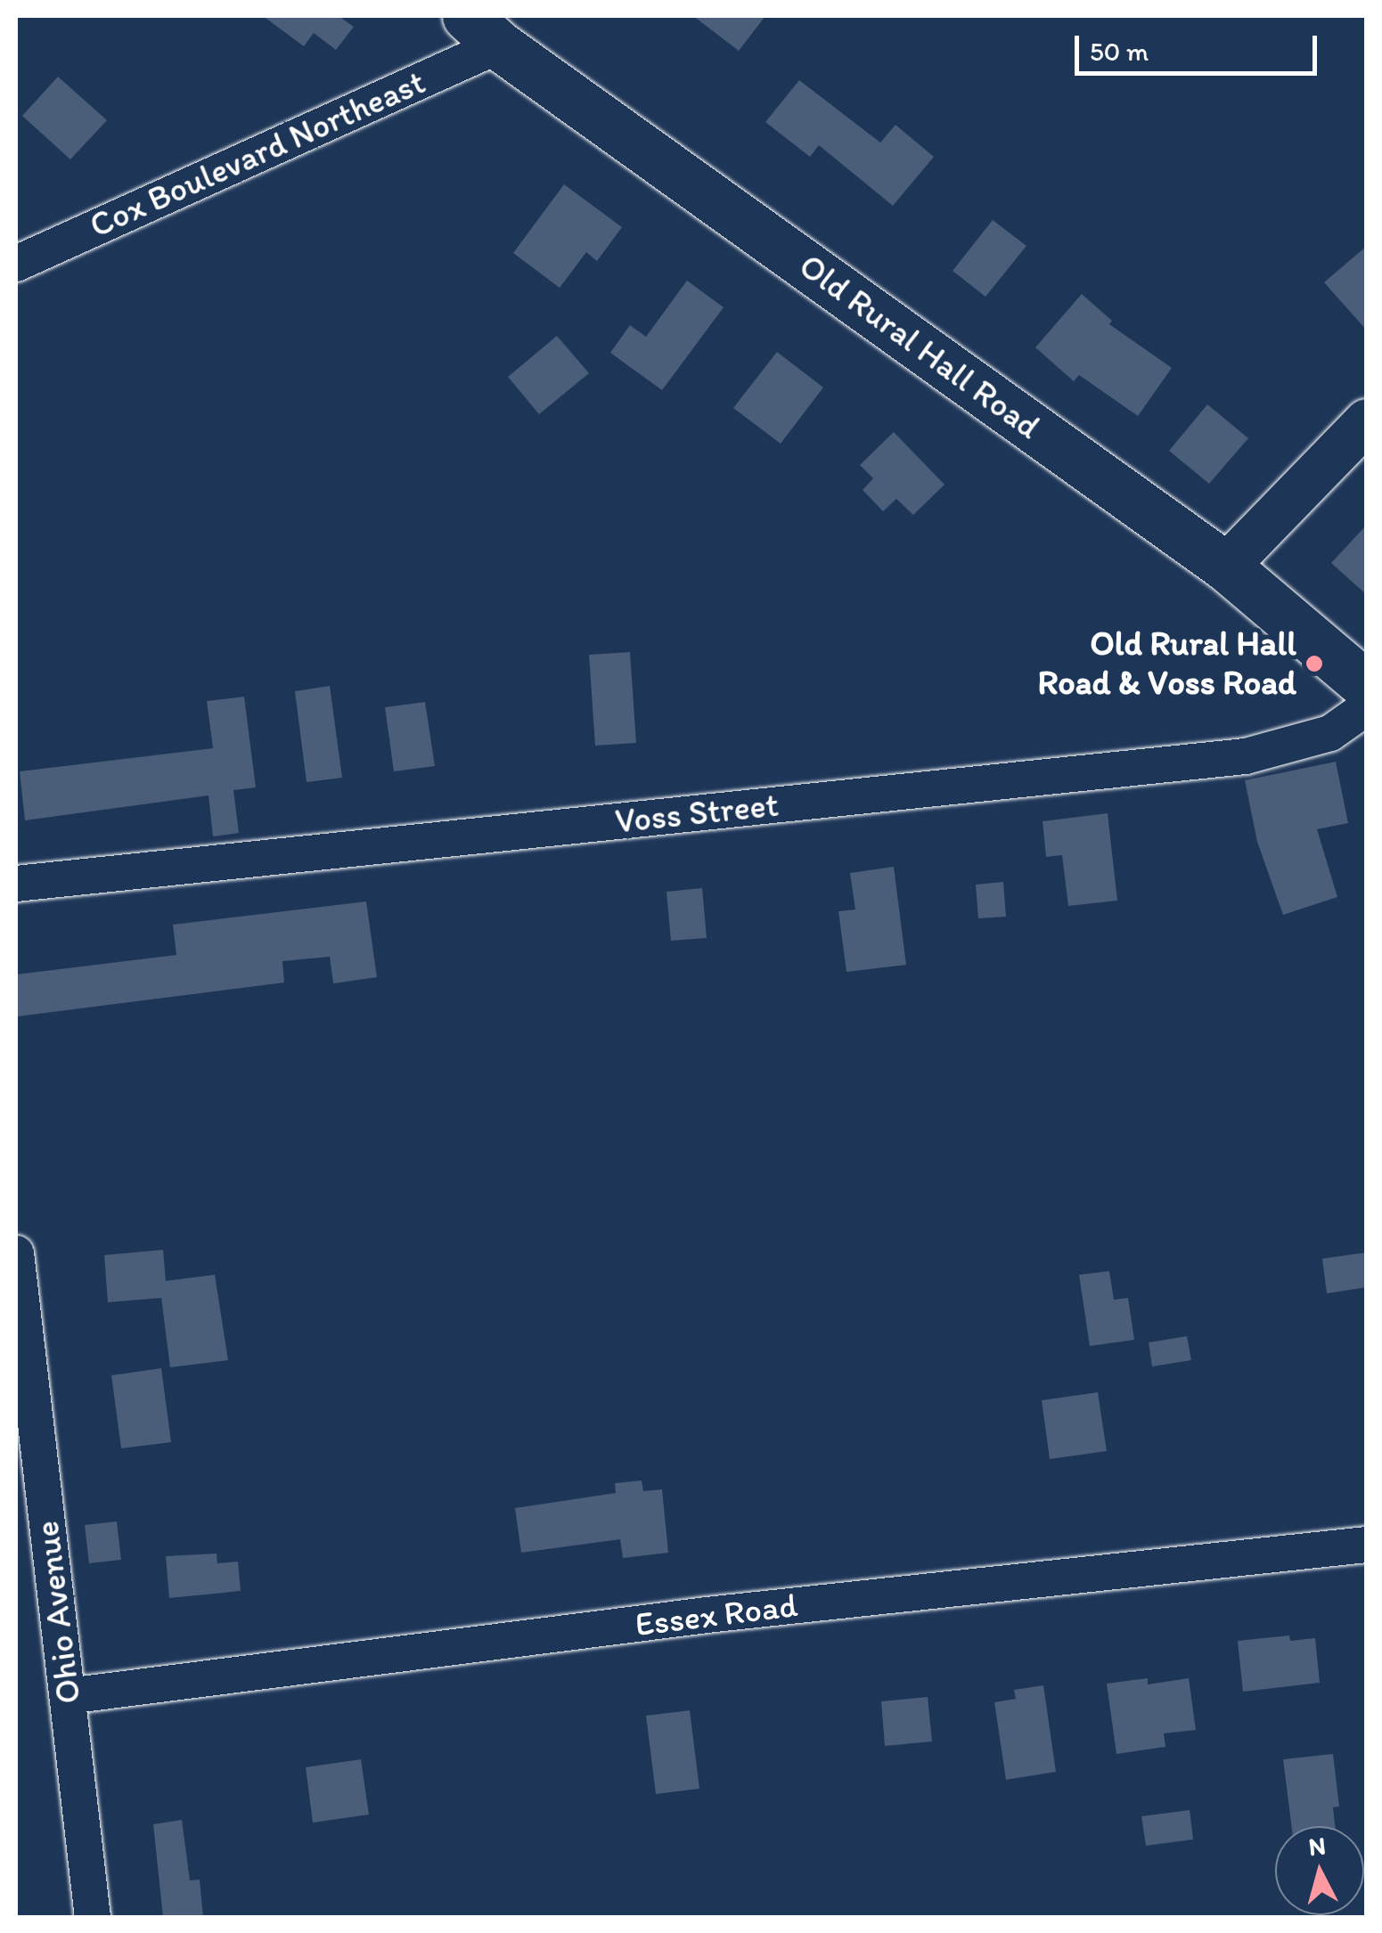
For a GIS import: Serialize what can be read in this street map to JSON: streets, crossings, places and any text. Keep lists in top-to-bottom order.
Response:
{
  "streets": {
    "main road": ["Old Rural Hall Road"],
    "street": [
      "Cox Boulevard Northeast",
      "Voss Street",
      "Ohio Avenue",
      "Essex Road"
    ]
  },
  "crossings": [
    ["Cox Boulevard Northeast", "Old Rural Hall Road"],
    ["Ohio Avenue", "Essex Road"]
  ],
  "places": ["Old Rural Hall Road & Voss Road"],
  "scale_bar": "50 m",
  "north": "top"
}
